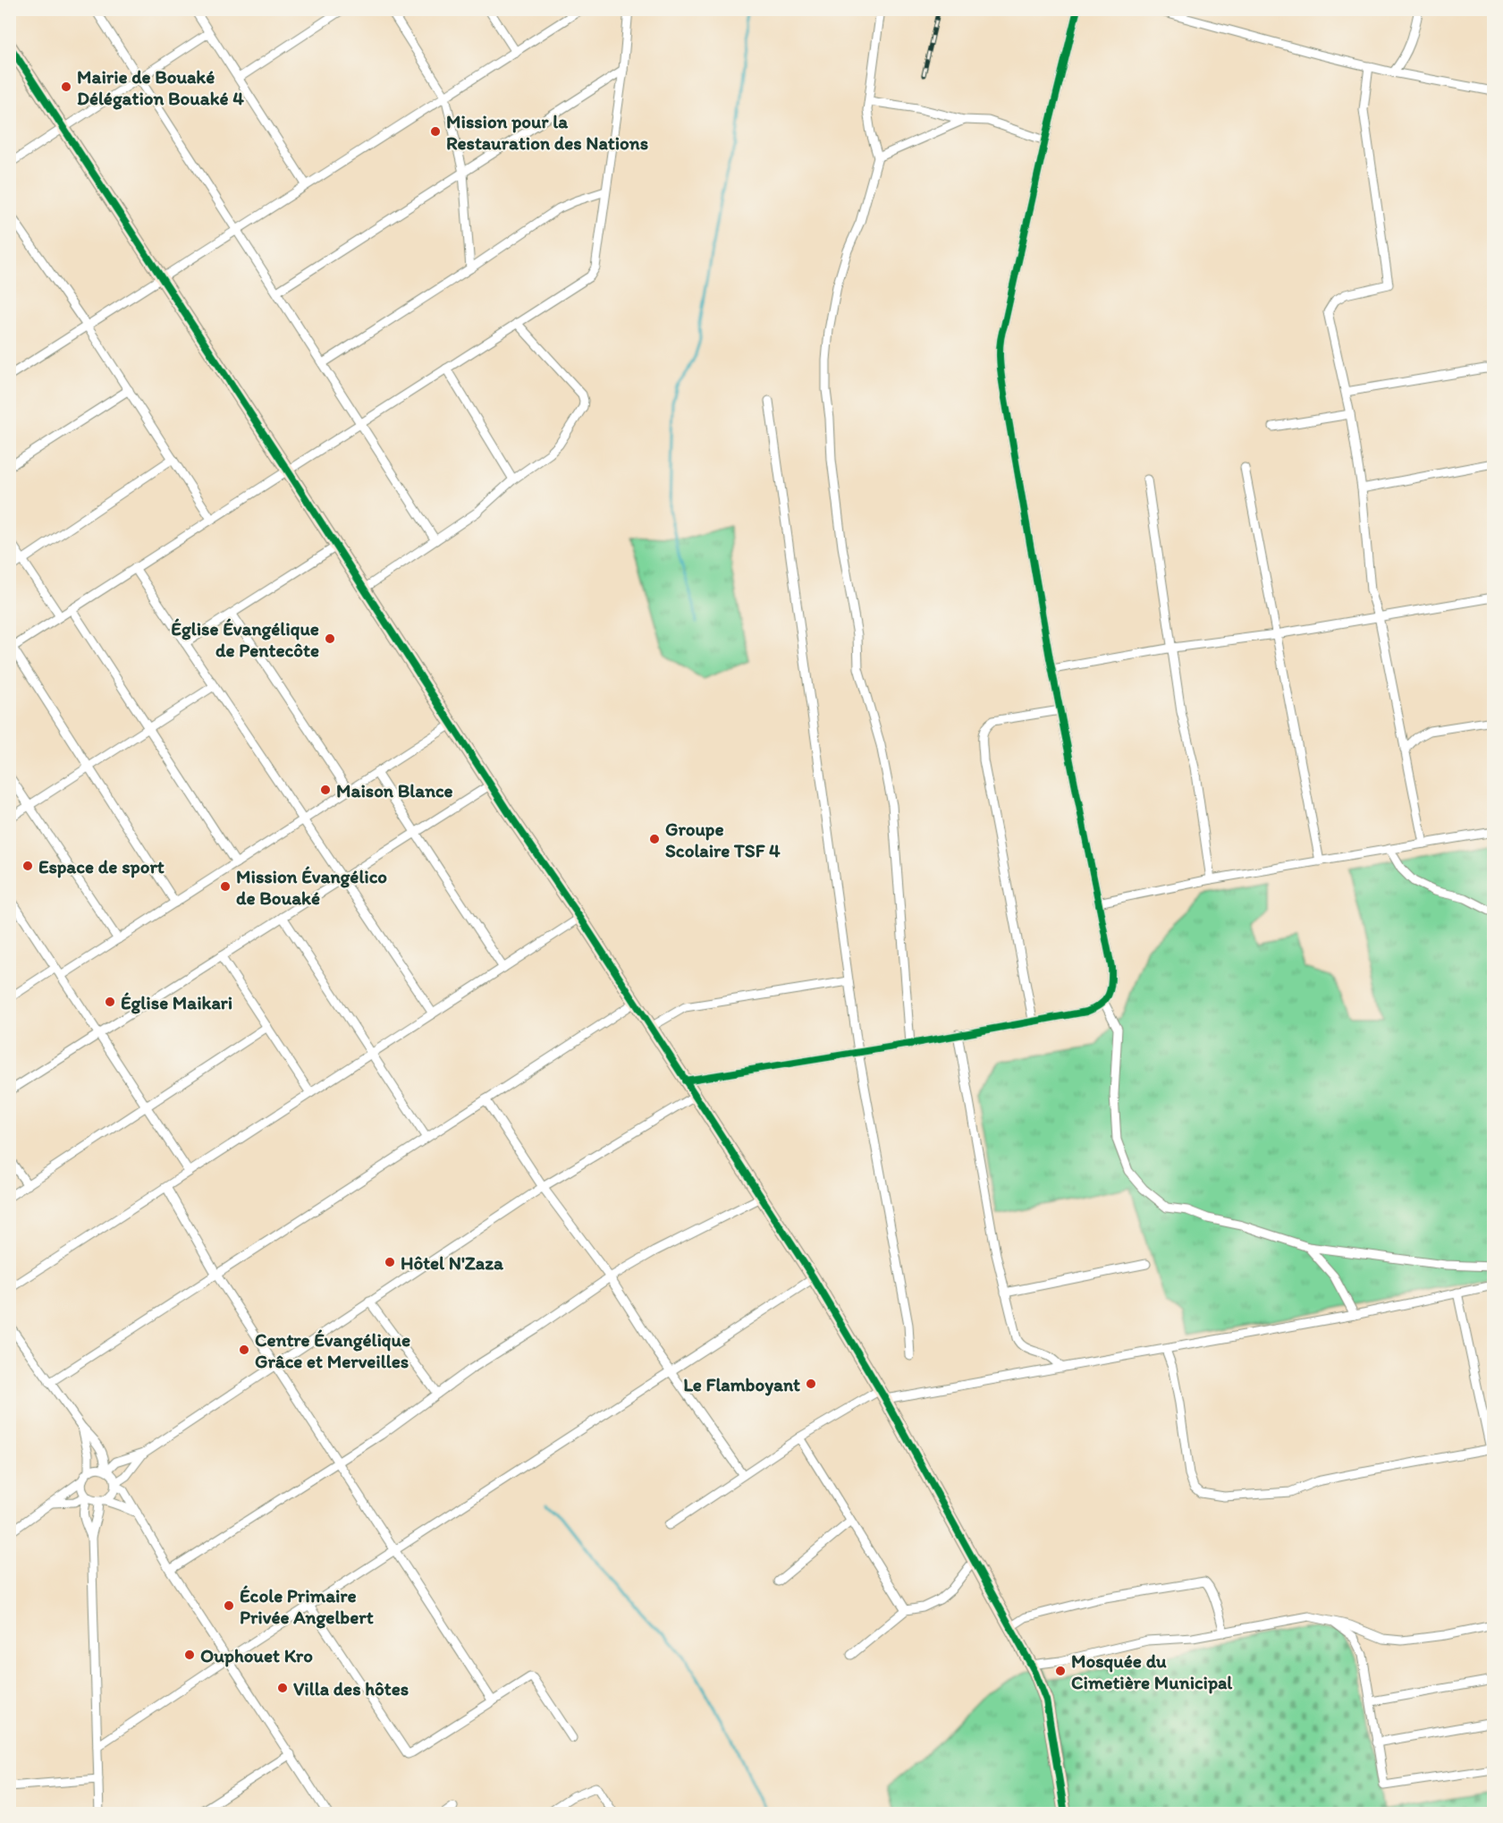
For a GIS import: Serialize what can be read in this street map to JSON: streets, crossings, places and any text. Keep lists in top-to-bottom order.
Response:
{
  "places": [
    "Mairie de Bouaké Délégation Bouaké 4",
    "Mission pour la Restauration des Nations",
    "Église Évangélique de Pentecôte",
    "Maison Blance",
    "Groupe Scolaire TSF 4",
    "Espace de sport",
    "Mission Évangélico de Bouaké",
    "Église Maikari",
    "Hôtel N'Zaza",
    "Centre Évangélique Grâce et Merveilles",
    "Le Flamboyant",
    "École Primaire Privée Angelbert",
    "Ouphouet Kro",
    "Mosquée du Cimetière Municipal",
    "Villa des hôtes"
  ]
}
